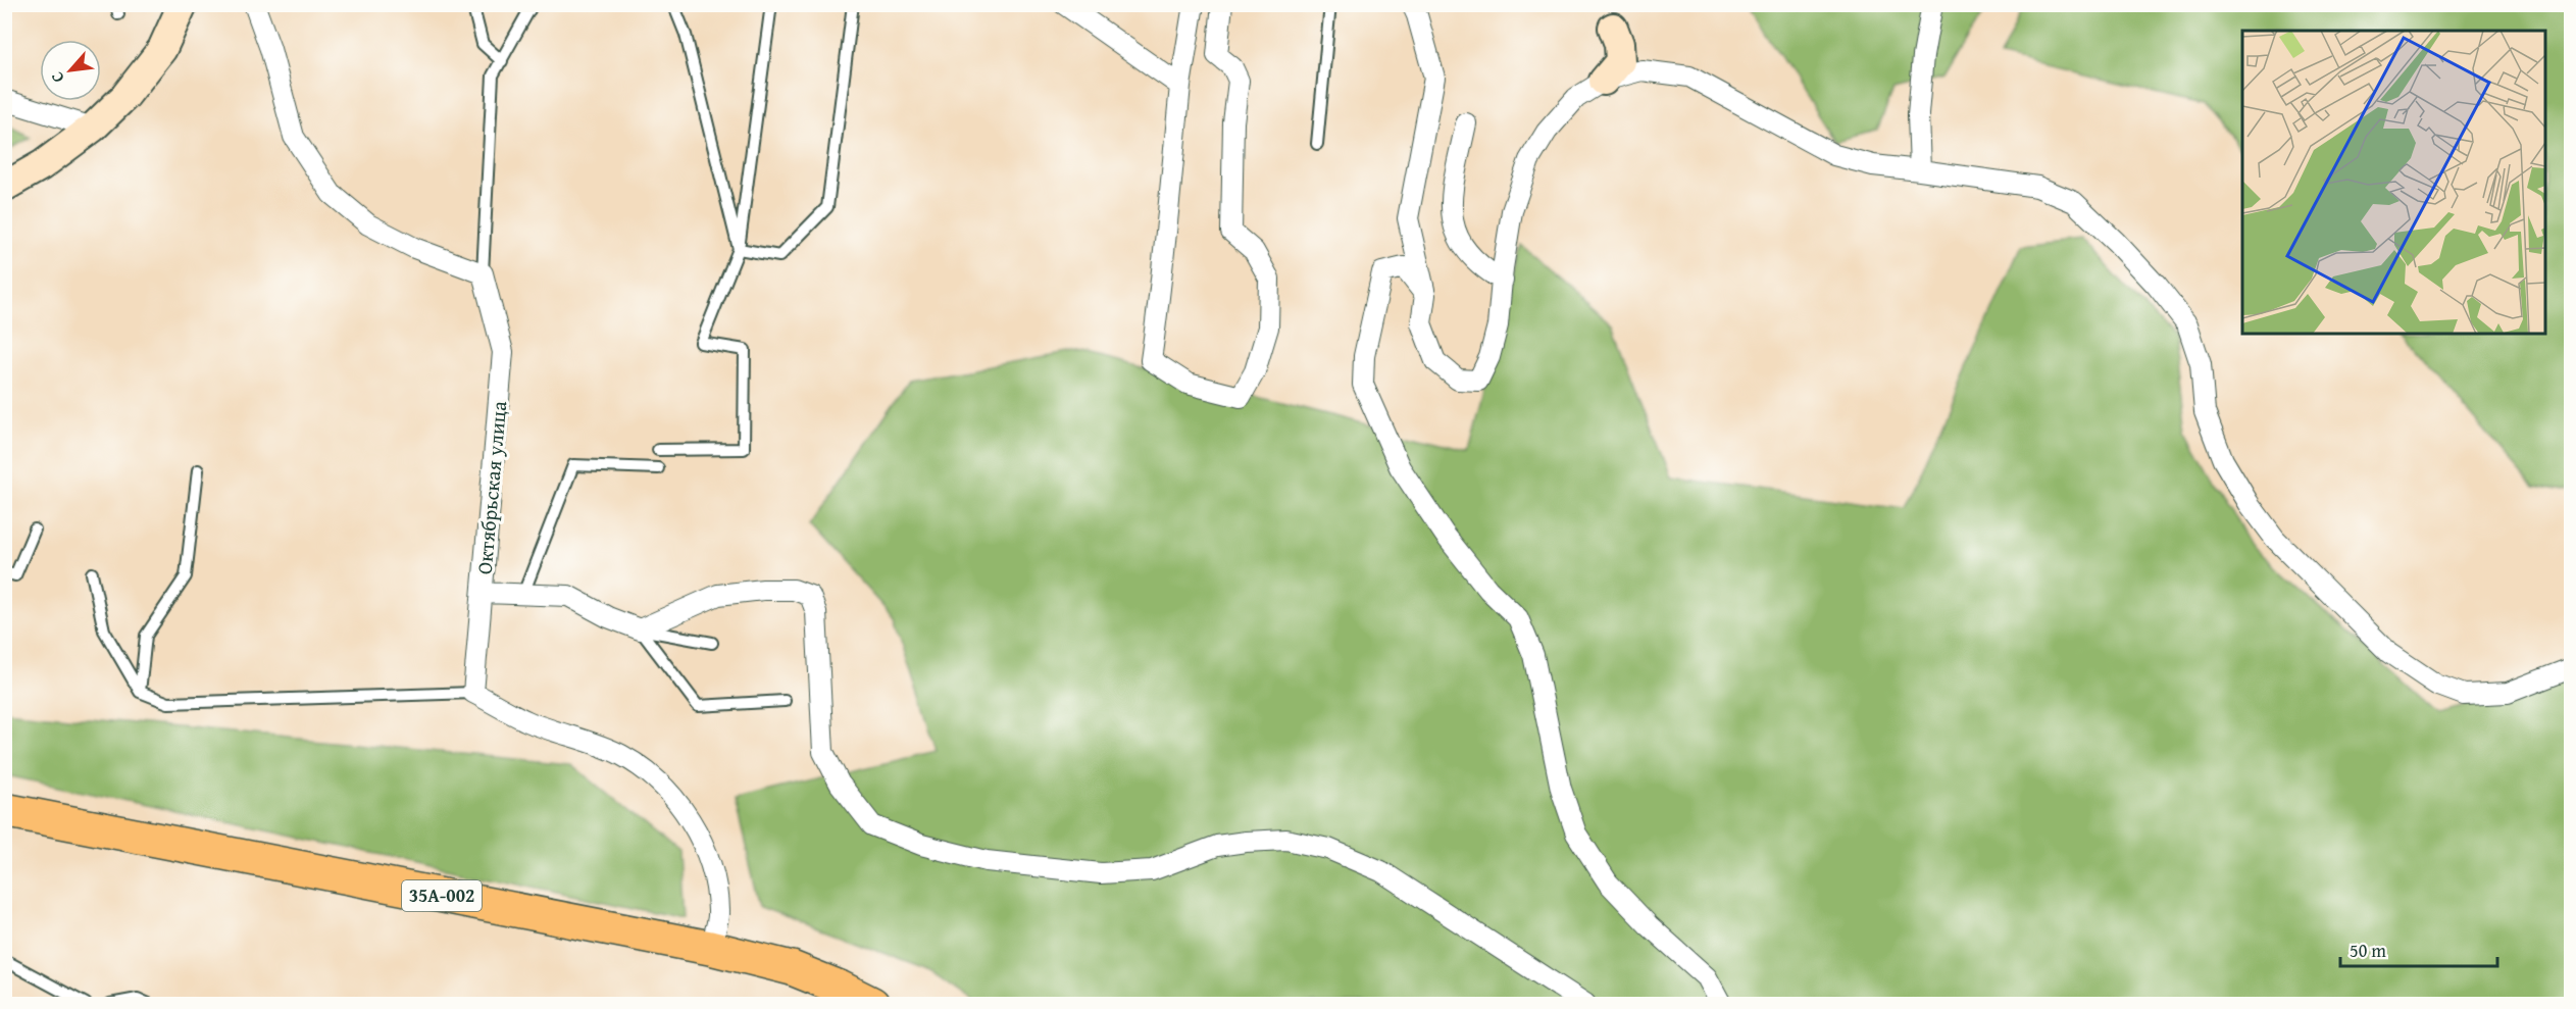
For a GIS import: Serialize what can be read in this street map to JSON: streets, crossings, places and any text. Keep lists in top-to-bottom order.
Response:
{
  "streets": {
    "highway": ["35А-002"],
    "street": ["Октябрьская улица"]
  },
  "scale_bar": "50 m",
  "north": "bottom left"
}
